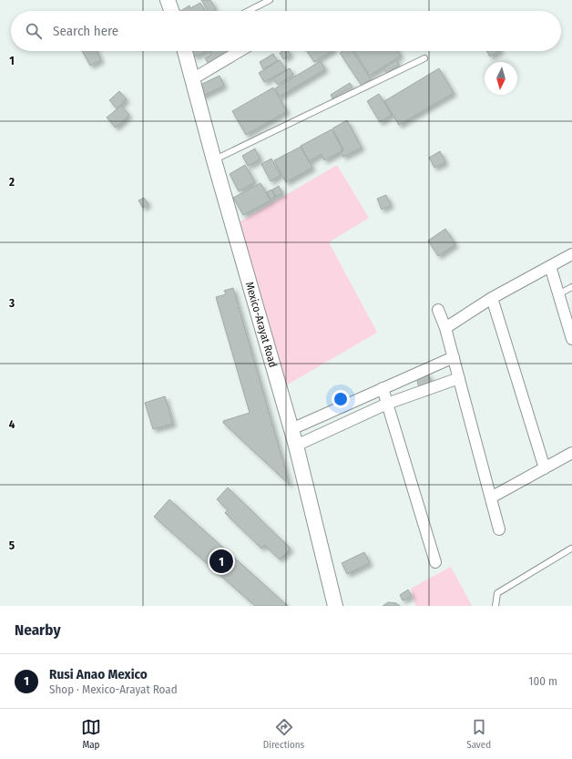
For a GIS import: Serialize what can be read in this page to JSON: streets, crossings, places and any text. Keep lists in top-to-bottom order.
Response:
{
  "streets": {
    "main road": ["Mexico-Arayat Road"]
  },
  "north": "bottom",
  "page": {
    "search": "Search here",
    "pins": "1",
    "heading": "Nearby",
    "list": [
      {
        "mark": "1",
        "name": "Rusi Anao Mexico",
        "note": "Shop · Mexico-Arayat Road",
        "value": "100 m"
      }
    ],
    "nav": ["Map", "Directions", "Saved"]
  },
  "grid": {
    "rows": [
      "1",
      "2",
      "3",
      "4",
      "5"
    ]
  }
}
